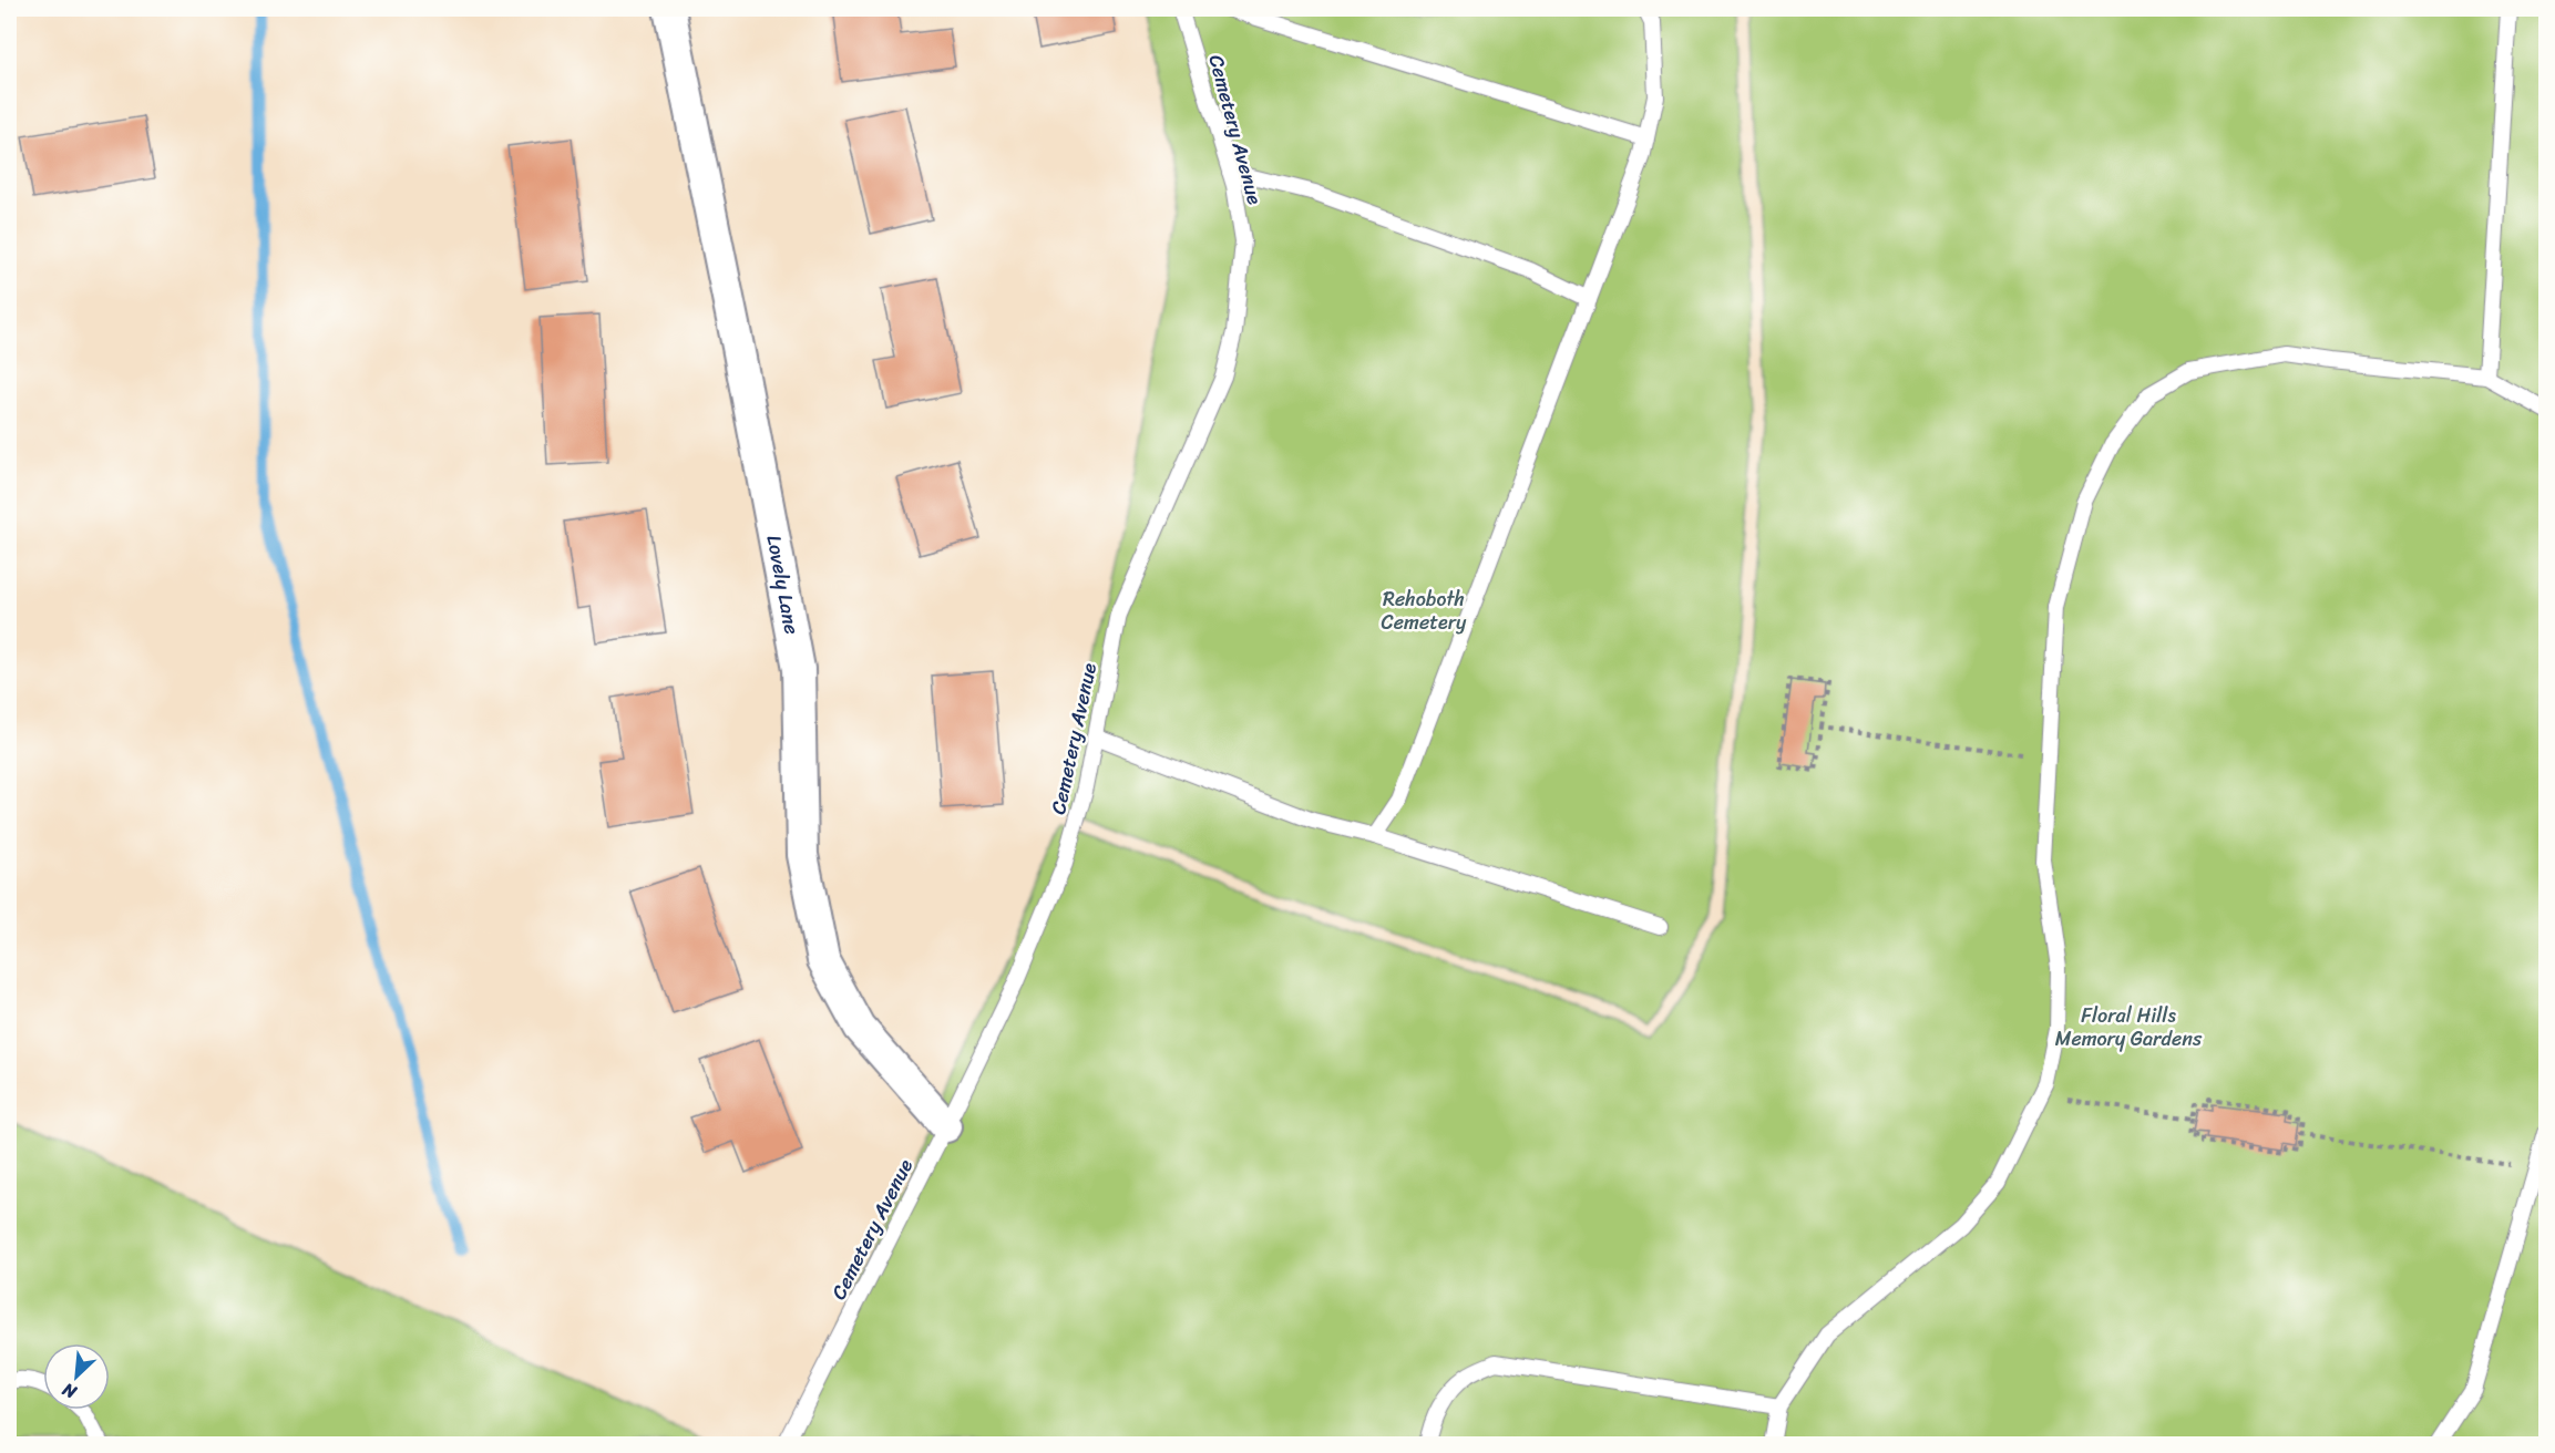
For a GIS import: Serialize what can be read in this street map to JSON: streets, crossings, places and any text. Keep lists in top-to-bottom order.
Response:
{
  "streets": {
    "street": ["Lovely Lane"],
    "lane": ["Cemetery Avenue"]
  },
  "crossings": [
    ["Cemetery Avenue", "Lovely Lane"]
  ],
  "parks": ["Rehoboth Cemetery", "Floral Hills Memory Gardens"],
  "north": "bottom left"
}
